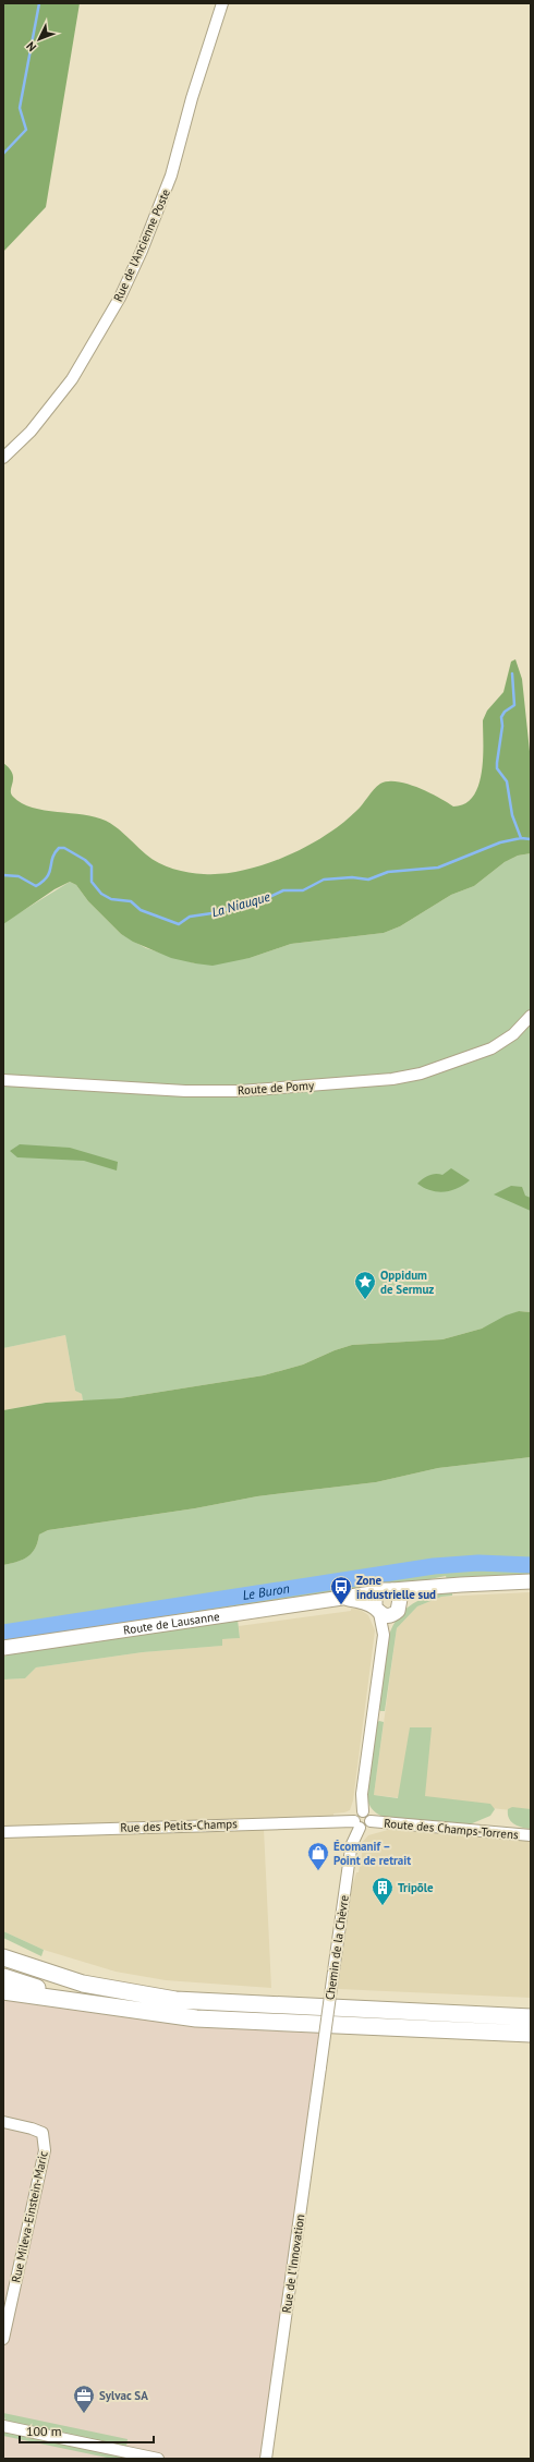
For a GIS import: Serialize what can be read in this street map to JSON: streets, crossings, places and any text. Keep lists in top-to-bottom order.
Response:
{
  "streets": {
    "main road": ["Route de Lausanne"],
    "street": [
      "Rue de l'Ancienne Poste",
      "Route de Pomy",
      "Rue des Petits-Champs",
      "Route des Champs-Torrens",
      "Chemin de la Chèvre",
      "Rue Mileva-Einstein-Maric",
      "Rue de l'Innovation"
    ]
  },
  "crossings": [
    ["Rue des Petits-Champs", "Route des Champs-Torrens"],
    ["Rue des Petits-Champs", "Chemin de la Chèvre"],
    ["Route des Champs-Torrens", "Chemin de la Chèvre"],
    ["Chemin de la Chèvre", "Rue de l'Innovation"]
  ],
  "water": ["La Niauque", "Le Buron"],
  "places": {
    "place": ["Oppidum de Sermuz"],
    "bus stop": ["Zone industrielle sud"],
    "shop": ["Écomanif – Point de retrait"],
    "building": ["Tripōle"],
    "office": ["Sylvac SA"]
  },
  "scale_bar": "100 m",
  "north": "bottom left"
}
